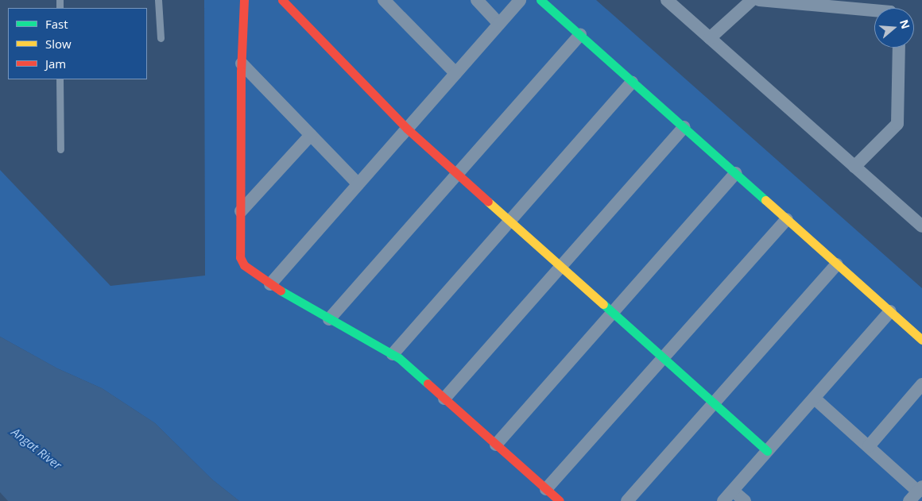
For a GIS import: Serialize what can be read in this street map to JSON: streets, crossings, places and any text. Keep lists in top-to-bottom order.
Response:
{
  "water": ["Angat River"],
  "legend": ["Fast", "Slow", "Jam"],
  "north": "right"
}
